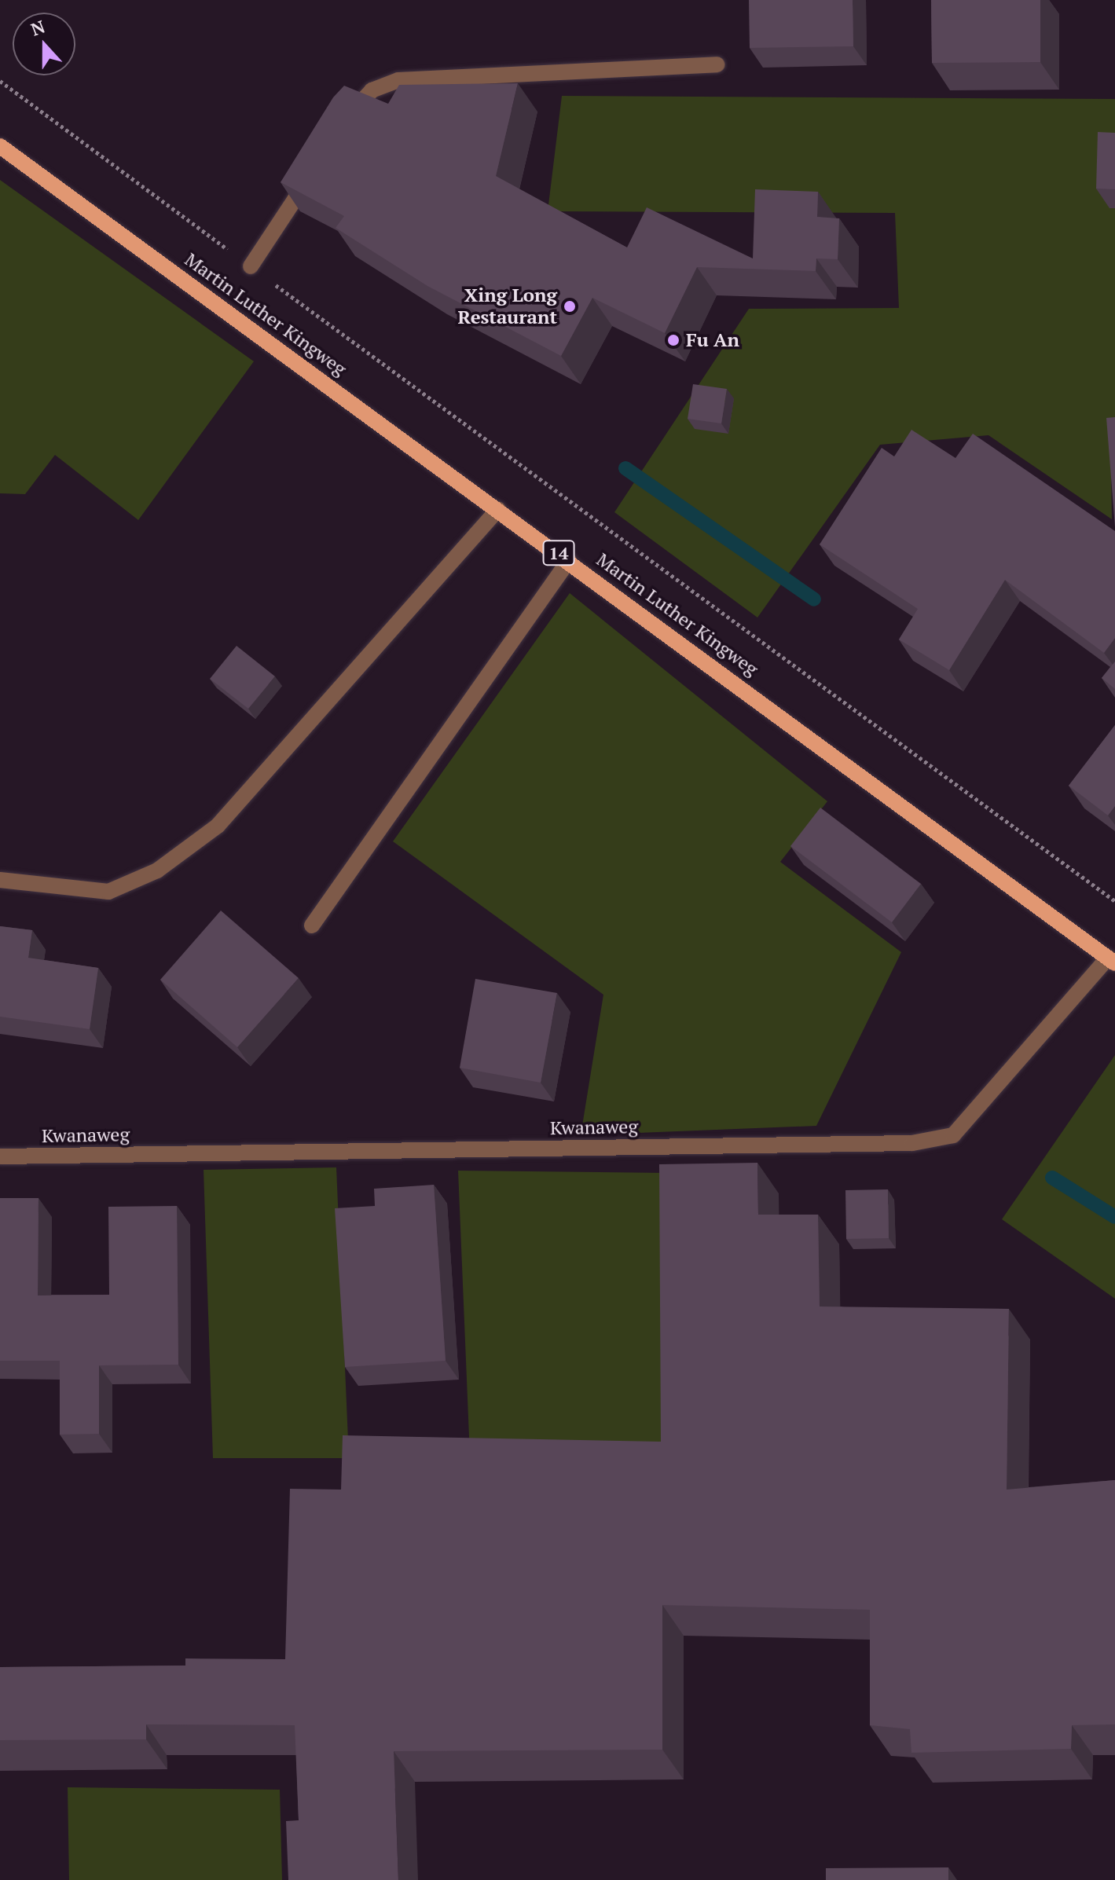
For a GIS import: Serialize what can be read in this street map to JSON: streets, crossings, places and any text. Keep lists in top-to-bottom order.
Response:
{
  "streets": {
    "main road": ["Martin Luther Kingweg", "14"],
    "street": ["Kwanaweg"]
  },
  "crossings": [
    ["Martin Luther Kingweg", "Kwanaweg"]
  ],
  "places": ["Xing Long Restaurant", "Fu An"],
  "north": "top"
}
